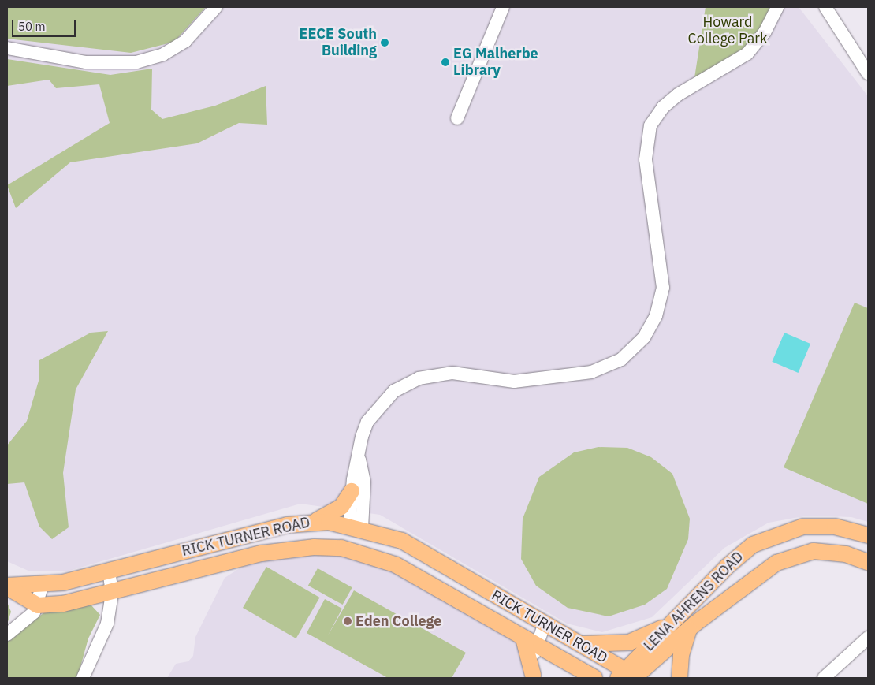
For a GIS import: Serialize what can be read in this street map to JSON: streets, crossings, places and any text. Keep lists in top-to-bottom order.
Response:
{
  "streets": {
    "main road": ["RICK TURNER ROAD", "LENA AHRENS ROAD"]
  },
  "crossings": [
    ["RICK TURNER ROAD", "LENA AHRENS ROAD"]
  ],
  "parks": ["Howard College Park"],
  "places": ["EECE South Building", "EG Malherbe Library", "Eden College"],
  "scale_bar": "50 m"
}
